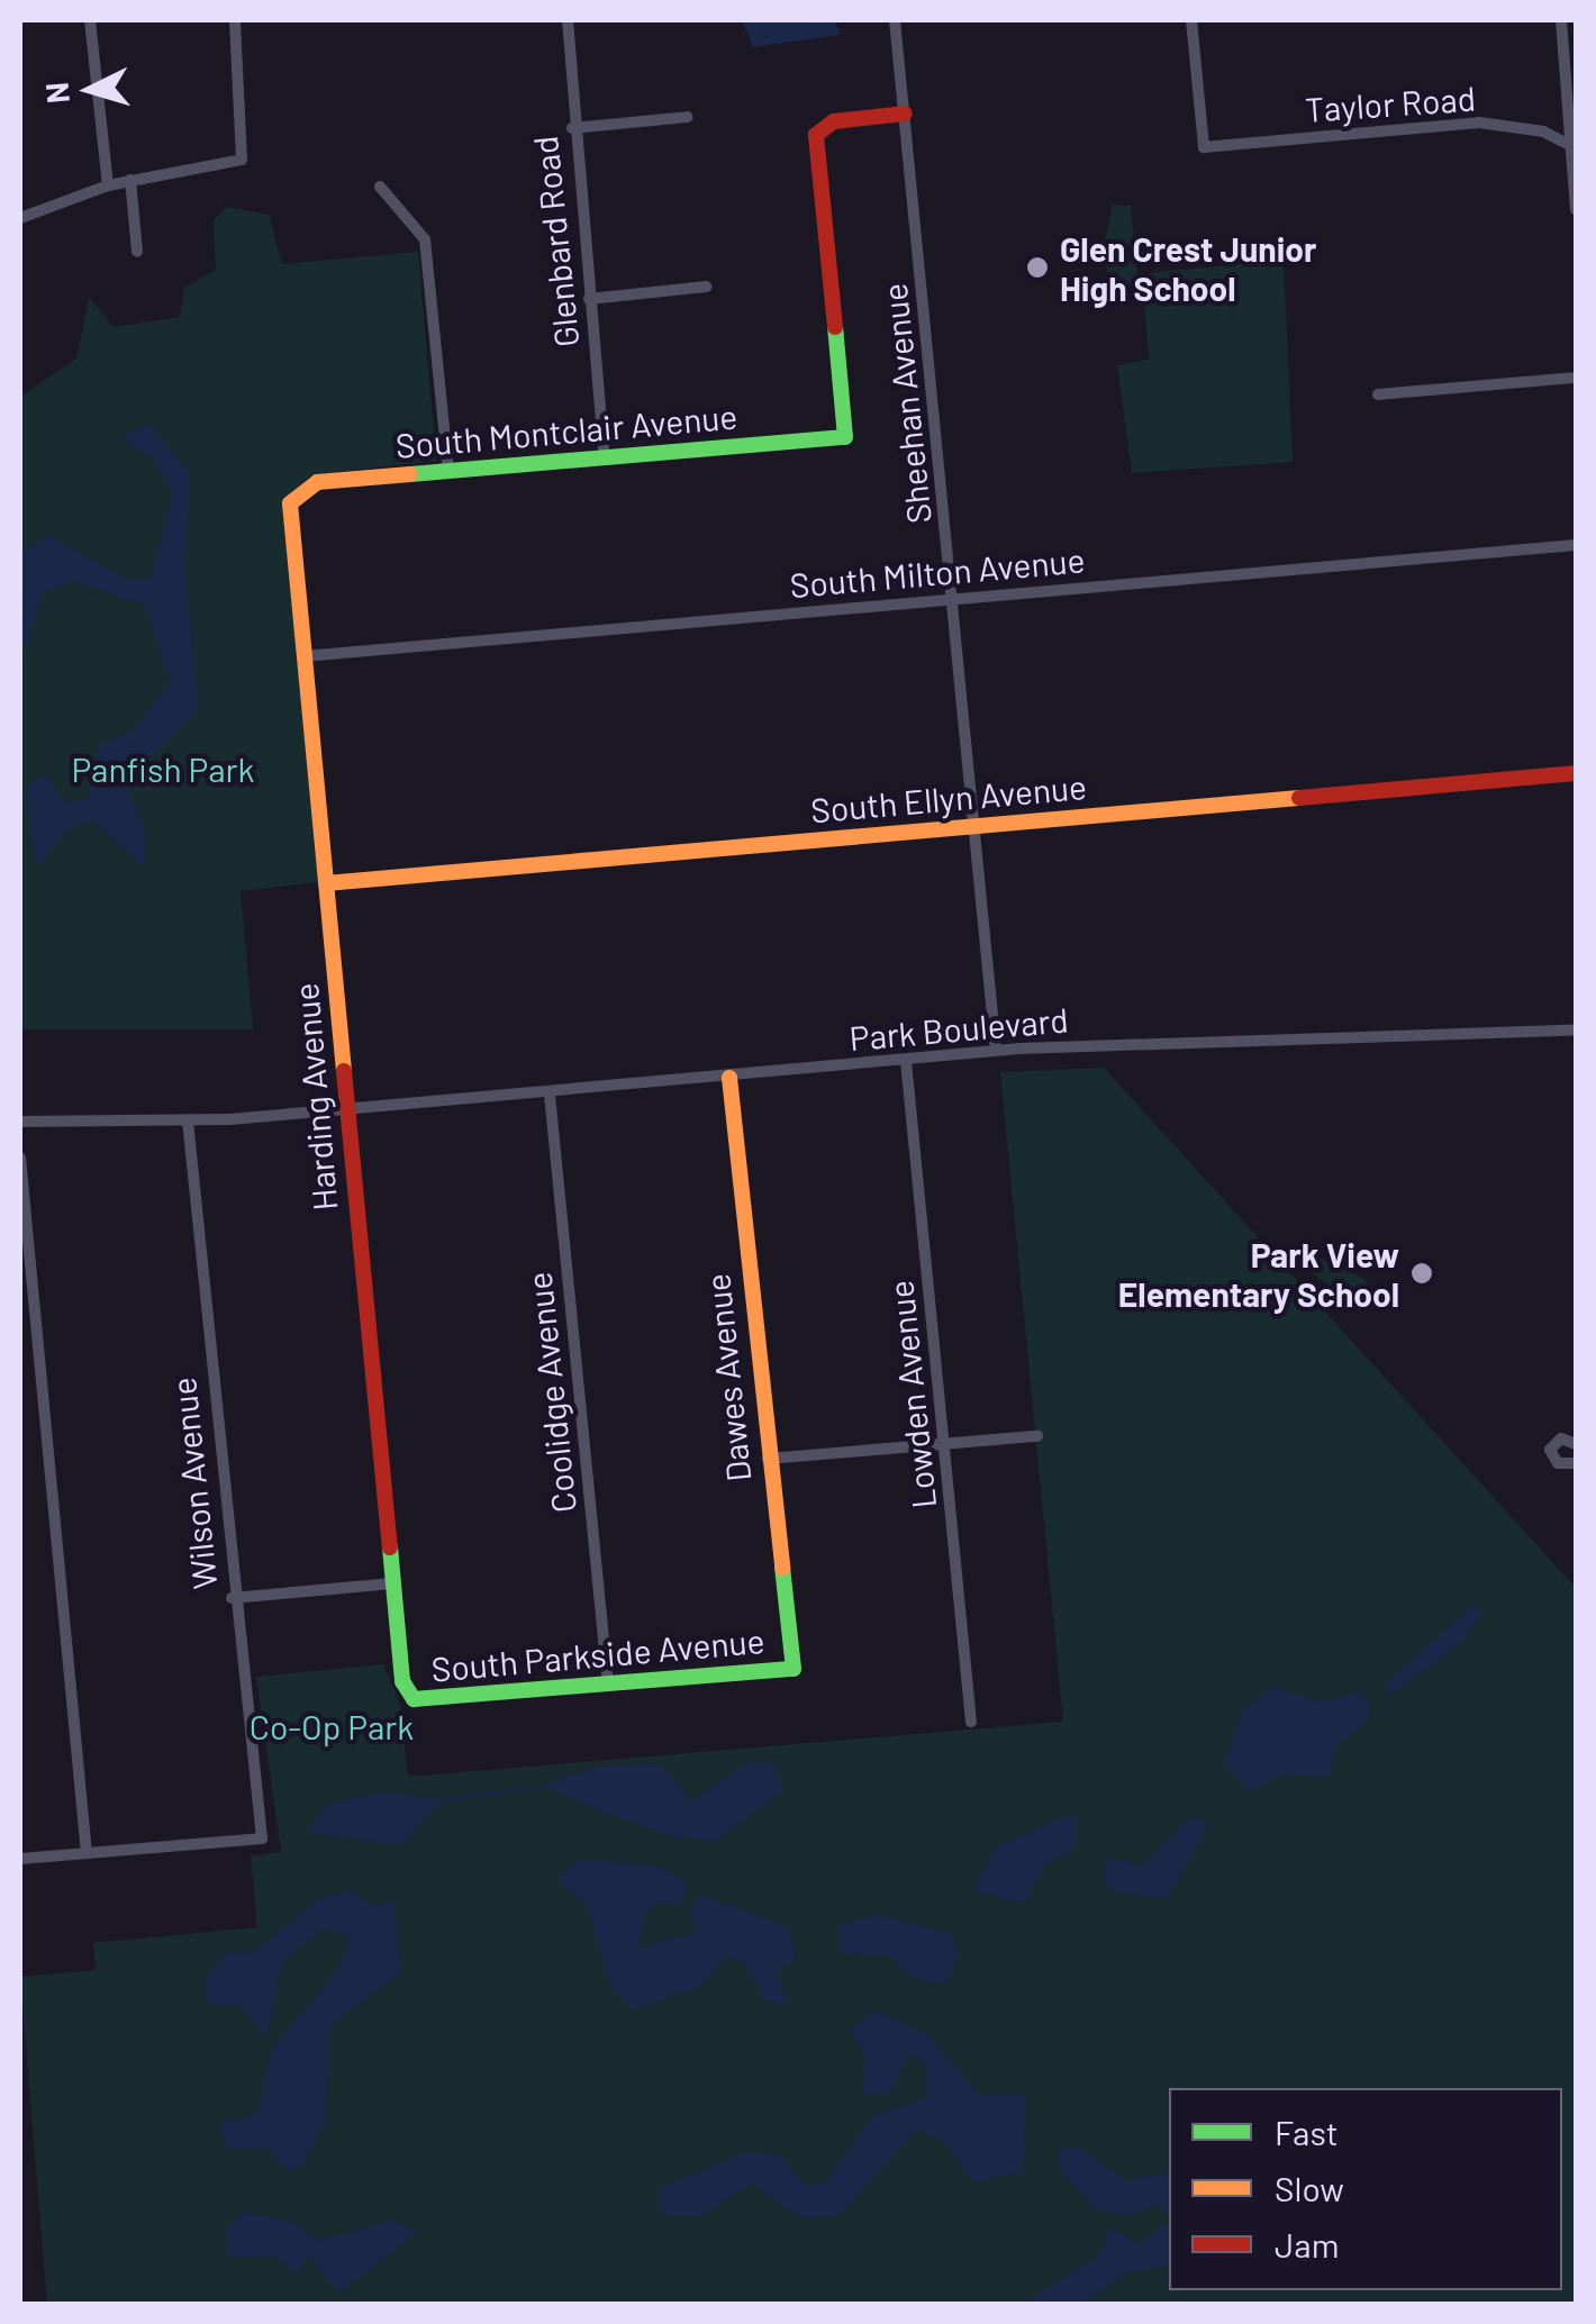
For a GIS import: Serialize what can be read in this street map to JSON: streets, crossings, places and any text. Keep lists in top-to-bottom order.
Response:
{
  "streets": {
    "street": [
      "Taylor Road",
      "Glenbard Road",
      "Sheehan Avenue",
      "South Montclair Avenue",
      "South Milton Avenue",
      "South Ellyn Avenue",
      "Park Boulevard",
      "Harding Avenue",
      "Dawes Avenue",
      "Coolidge Avenue",
      "Lowden Avenue",
      "Wilson Avenue",
      "South Parkside Avenue"
    ]
  },
  "crossings": [
    ["Glenbard Road", "South Montclair Avenue"],
    ["Sheehan Avenue", "South Montclair Avenue"],
    ["Sheehan Avenue", "South Milton Avenue"],
    ["Sheehan Avenue", "South Ellyn Avenue"],
    ["Sheehan Avenue", "Park Boulevard"],
    ["South Montclair Avenue", "Harding Avenue"],
    ["South Milton Avenue", "Harding Avenue"],
    ["South Ellyn Avenue", "Harding Avenue"],
    ["Park Boulevard", "Harding Avenue"],
    ["Park Boulevard", "Dawes Avenue"],
    ["Park Boulevard", "Coolidge Avenue"],
    ["Park Boulevard", "Lowden Avenue"],
    ["Park Boulevard", "Wilson Avenue"],
    ["Harding Avenue", "South Parkside Avenue"],
    ["Dawes Avenue", "South Parkside Avenue"],
    ["Coolidge Avenue", "South Parkside Avenue"]
  ],
  "parks": ["Panfish Park", "Co-Op Park"],
  "places": ["Glen Crest Junior High School", "Park View Elementary School"],
  "legend": ["Fast", "Slow", "Jam"],
  "north": "left"
}
